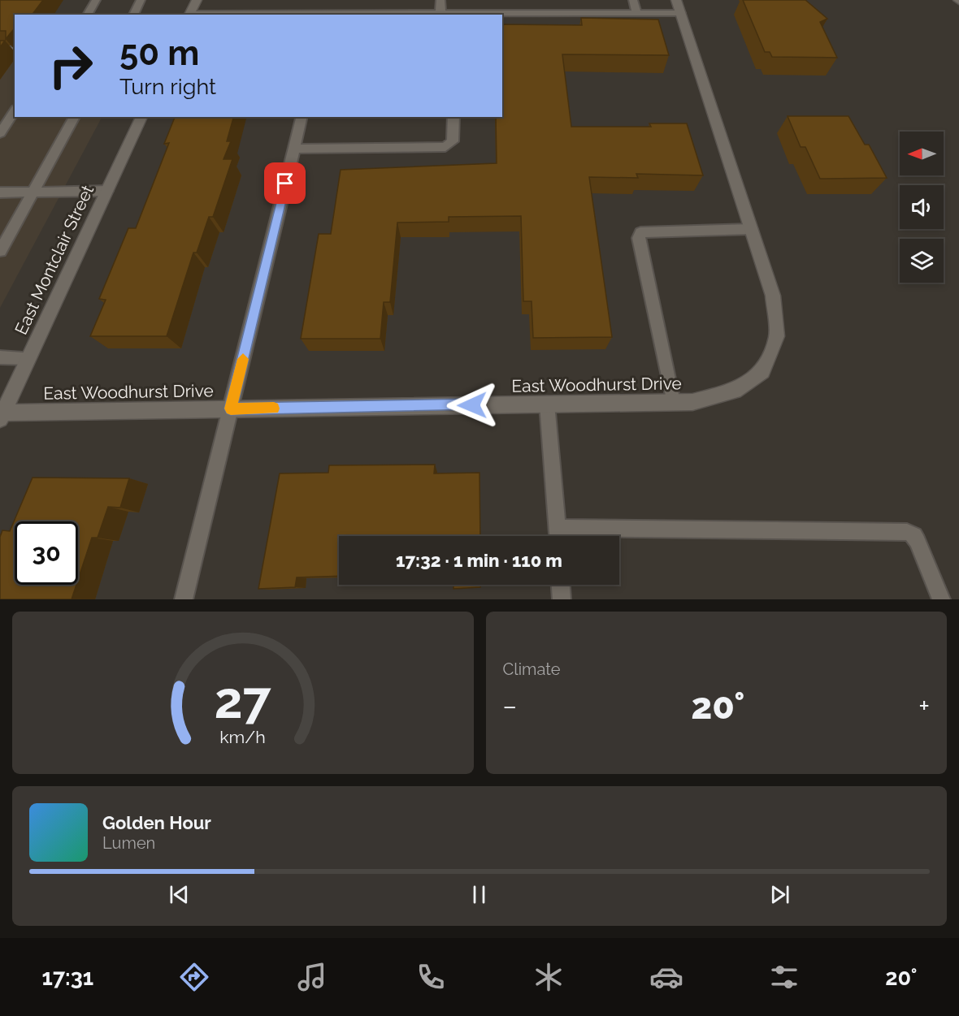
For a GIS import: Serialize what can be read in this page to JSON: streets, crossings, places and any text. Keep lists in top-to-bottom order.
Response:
{
  "streets": {
    "street": ["East Montclair Street", "East Woodhurst Drive"]
  },
  "crossings": [
    ["East Montclair Street", "East Woodhurst Drive"]
  ],
  "north": "left",
  "page": {
    "turn": ["50 m", "Turn right"],
    "limit": "30",
    "trip": "17:32 · 1 min · 110 m",
    "tile": "Climate",
    "heat": ["−", "20°", "+"],
    "song": ["Golden Hour", "Lumen"],
    "tabs": ["17:31", "20°"],
    "gauge": ["27", "km/h"]
  }
}
